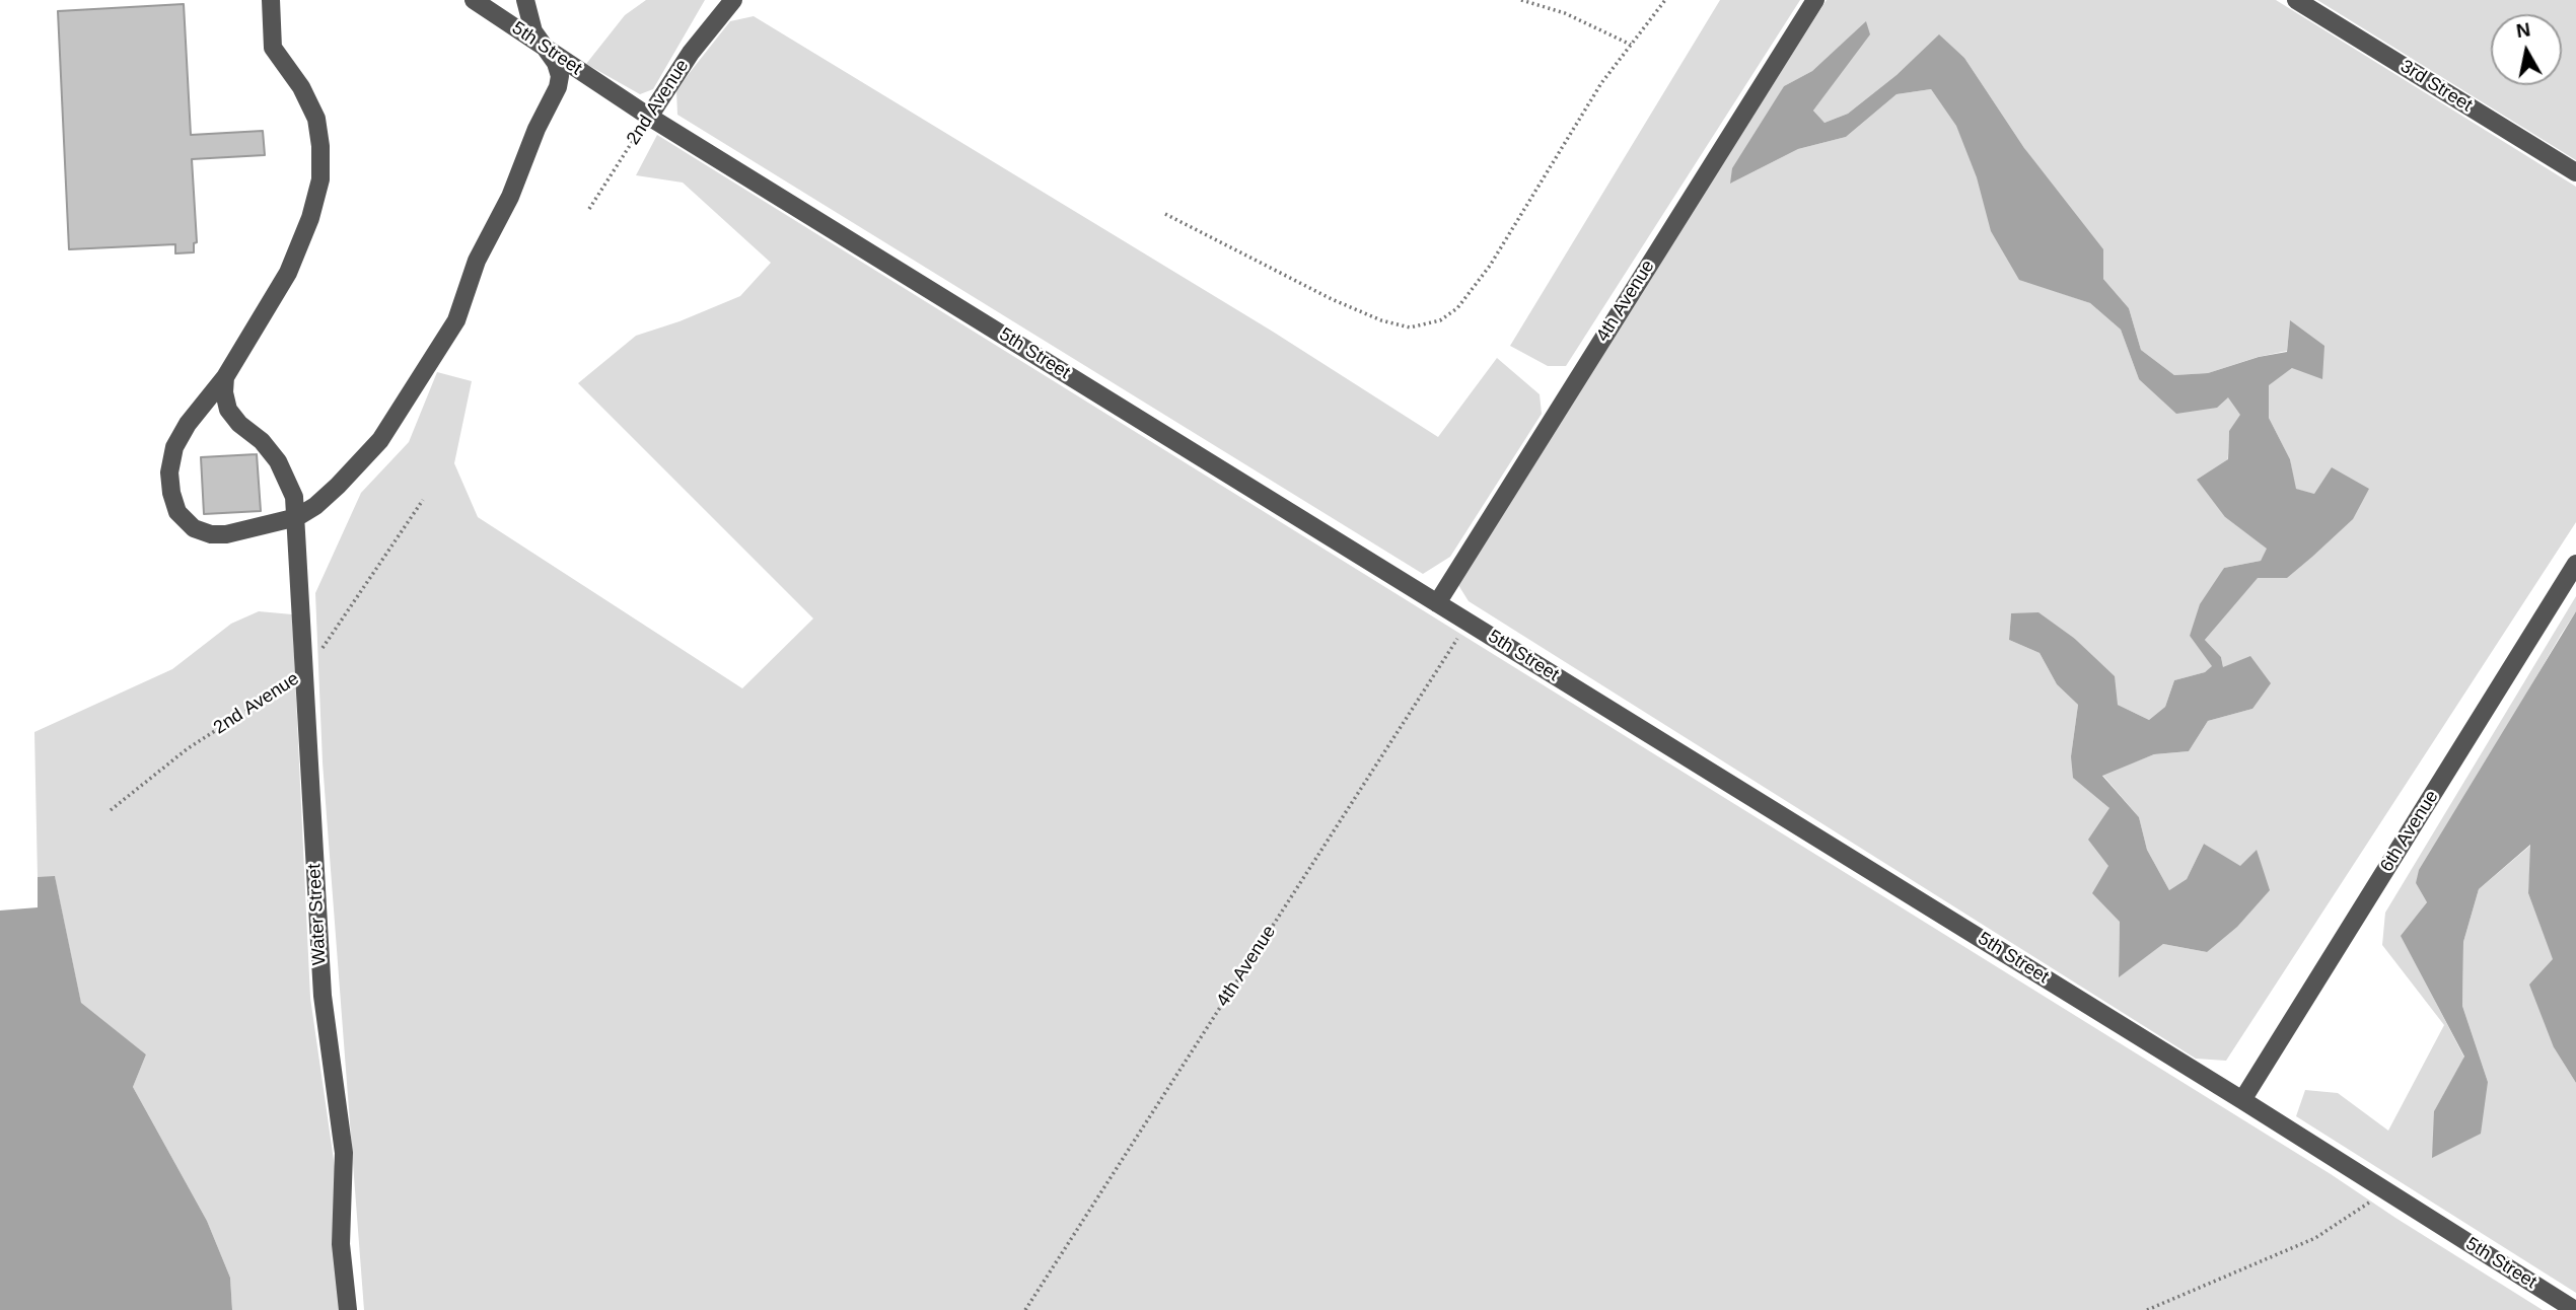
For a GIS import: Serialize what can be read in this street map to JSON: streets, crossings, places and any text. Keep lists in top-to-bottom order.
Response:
{
  "streets": {
    "street": [
      "5th Street",
      "3rd Street",
      "2nd Avenue",
      "4th Avenue",
      "6th Avenue",
      "Water Street"
    ]
  },
  "crossings": [
    ["5th Street", "2nd Avenue"],
    ["5th Street", "4th Avenue"],
    ["5th Street", "6th Avenue"],
    ["2nd Avenue", "Water Street"]
  ],
  "north": "top"
}
